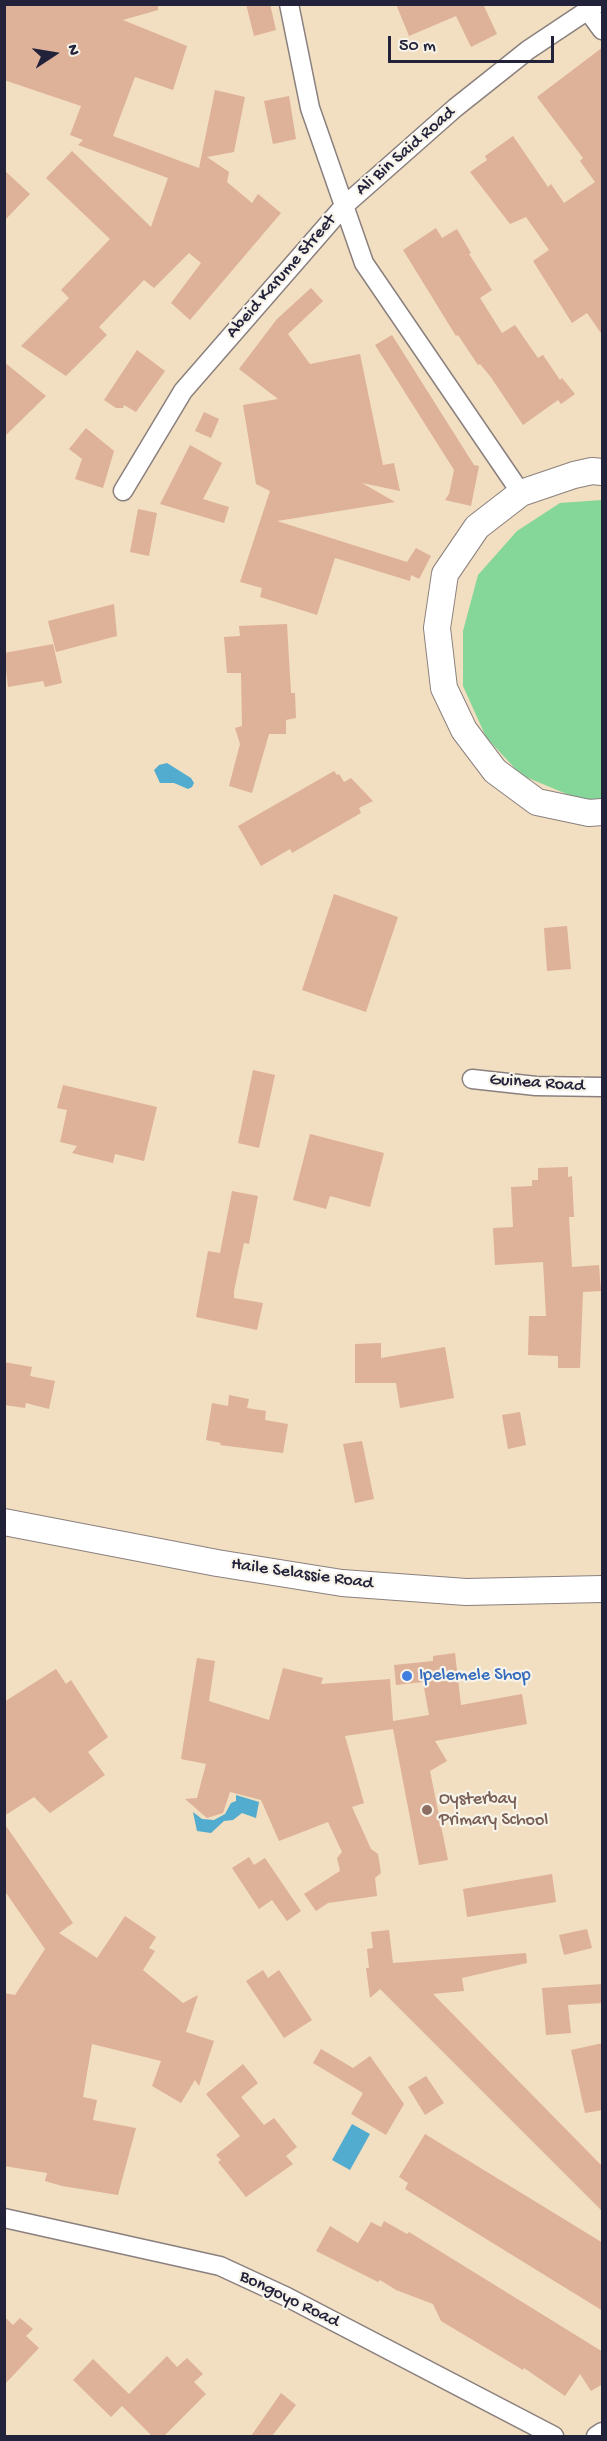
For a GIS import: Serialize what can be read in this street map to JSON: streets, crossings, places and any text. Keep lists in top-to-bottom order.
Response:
{
  "streets": {
    "street": [
      "Ali Bin Said Road",
      "Abeid Karume Street",
      "Guinea Road",
      "Haile Selassie Road",
      "Bongoyo Road"
    ]
  },
  "crossings": [
    ["Ali Bin Said Road", "Abeid Karume Street"]
  ],
  "places": ["Ipelemele Shop", "Oysterbay Primary School"],
  "scale_bar": "50 m",
  "north": "right"
}
